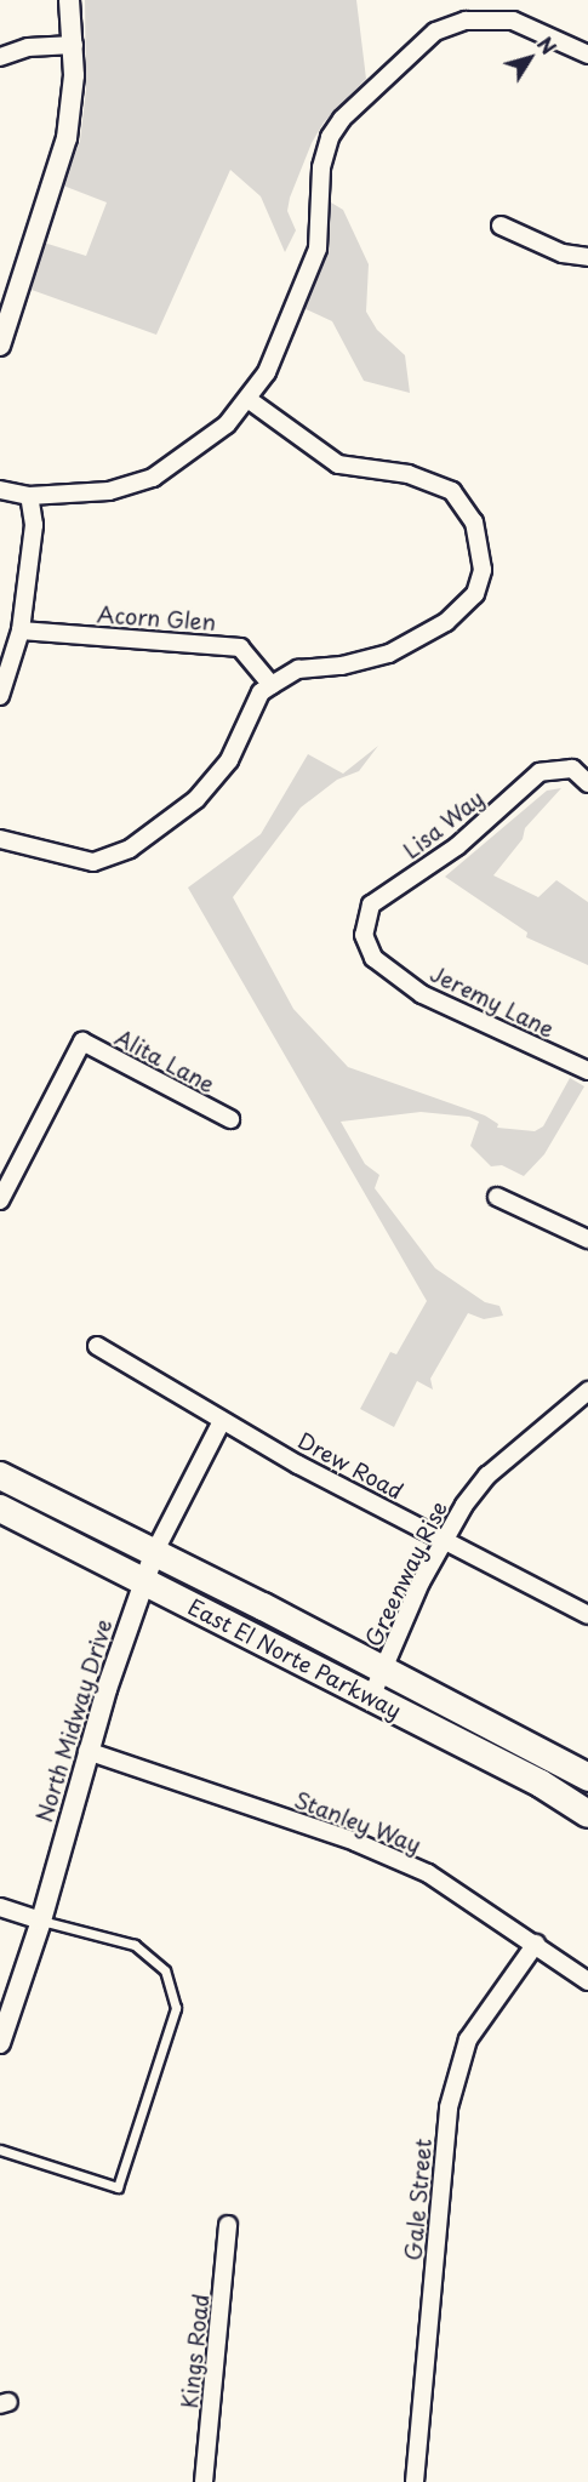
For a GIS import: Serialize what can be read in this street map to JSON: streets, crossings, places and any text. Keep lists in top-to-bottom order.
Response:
{
  "streets": {
    "main road": ["East El Norte Parkway"],
    "street": [
      "Acorn Glen",
      "Lisa Way",
      "Jeremy Lane",
      "Alita Lane",
      "Drew Road",
      "Greenway Rise",
      "North Midway Drive",
      "Stanley Way",
      "Gale Street",
      "Kings Road"
    ]
  },
  "crossings": [
    ["Lisa Way", "Jeremy Lane"],
    ["Drew Road", "Greenway Rise"],
    ["Drew Road", "North Midway Drive"],
    ["Greenway Rise", "East El Norte Parkway"],
    ["East El Norte Parkway", "North Midway Drive"],
    ["North Midway Drive", "Stanley Way"],
    ["Stanley Way", "Gale Street"]
  ],
  "north": "top right"
}
